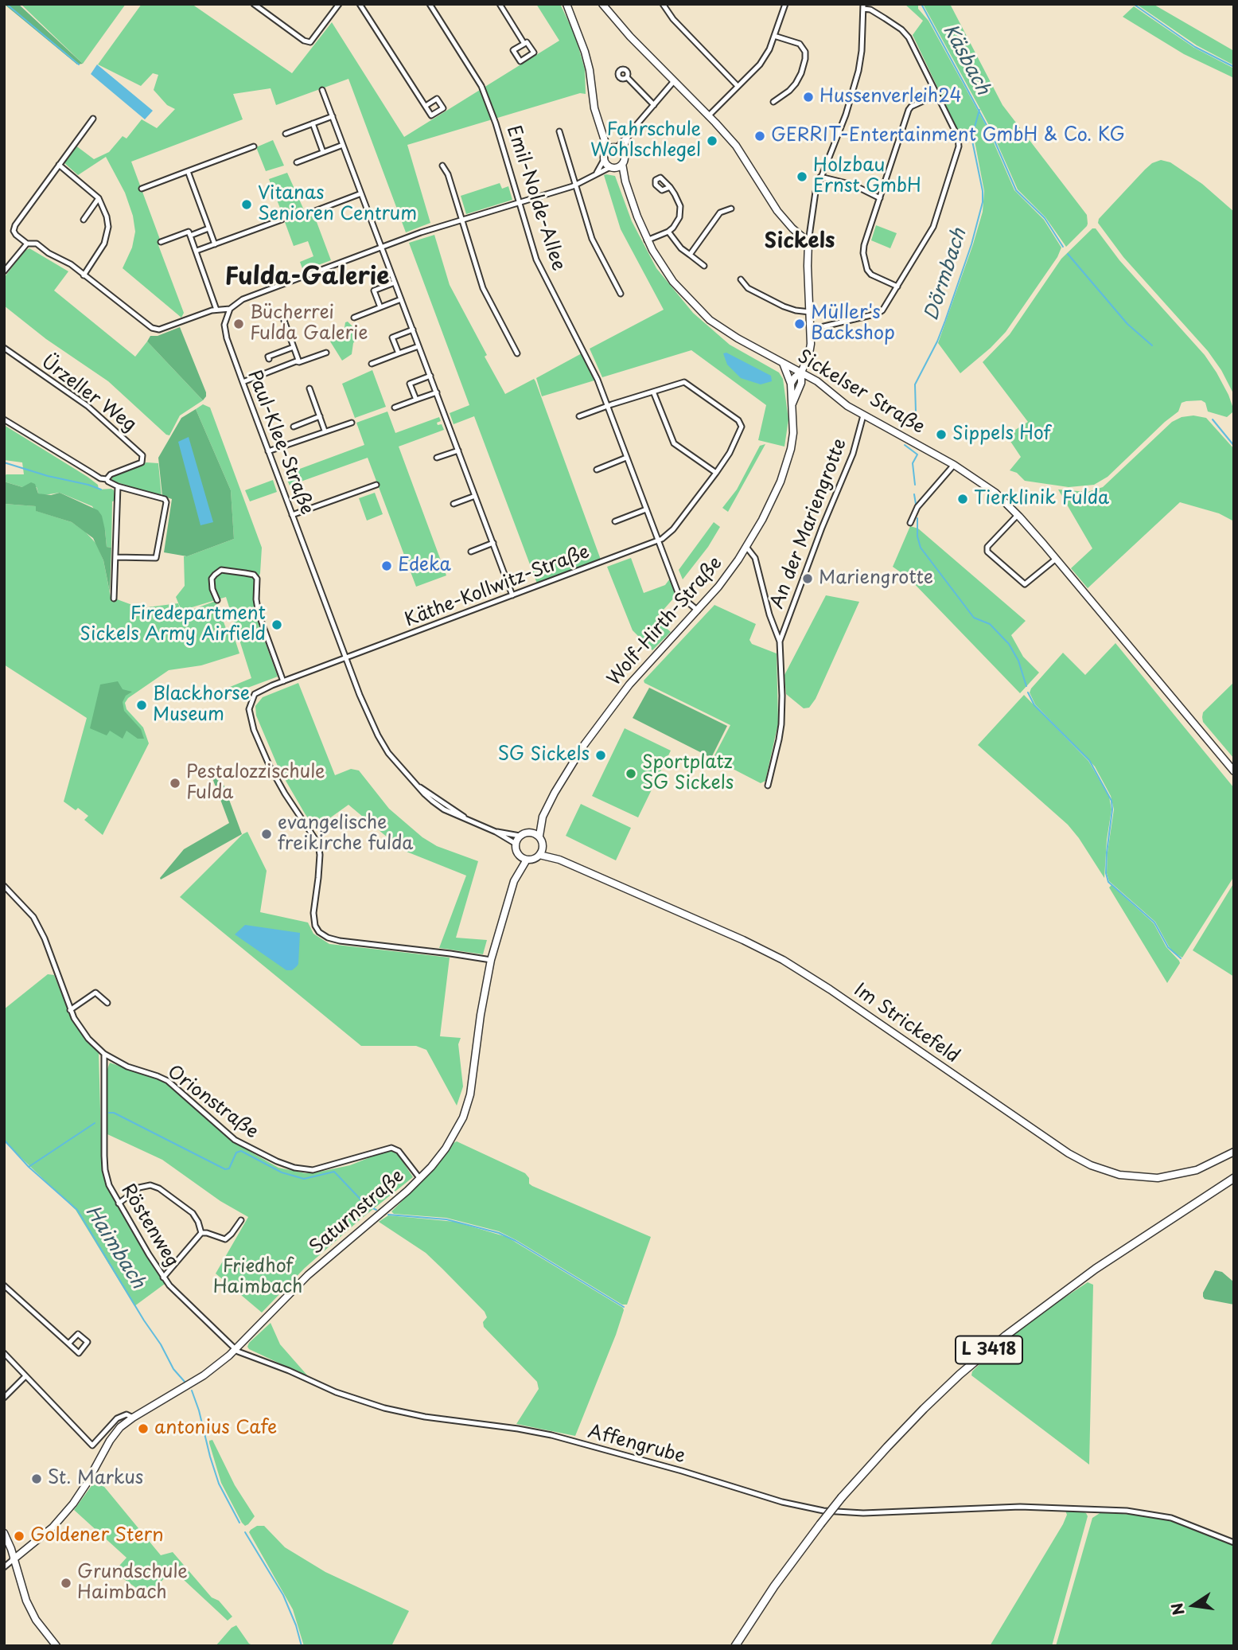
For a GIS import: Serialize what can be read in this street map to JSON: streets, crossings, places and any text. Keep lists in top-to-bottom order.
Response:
{
  "streets": {
    "main road": ["L 3418"],
    "street": [
      "Emil-Nolde-Allee",
      "Sickelser Straße",
      "Ürzeller Weg",
      "Paul-Klee-Straße",
      "An der Mariengrotte",
      "Käthe-Kollwitz-Straße",
      "Wolf-Hirth-Straße",
      "Im Strickefeld",
      "Orionstraße",
      "Saturnstraße",
      "Röstenweg",
      "Affengrube"
    ]
  },
  "crossings": [
    ["Emil-Nolde-Allee", "Käthe-Kollwitz-Straße"],
    ["Emil-Nolde-Allee", "Wolf-Hirth-Straße"],
    ["Sickelser Straße", "An der Mariengrotte"],
    ["Sickelser Straße", "Wolf-Hirth-Straße"],
    ["Paul-Klee-Straße", "Käthe-Kollwitz-Straße"],
    ["Paul-Klee-Straße", "Wolf-Hirth-Straße"],
    ["Paul-Klee-Straße", "Im Strickefeld"],
    ["Paul-Klee-Straße", "Saturnstraße"],
    ["Käthe-Kollwitz-Straße", "Saturnstraße"],
    ["Wolf-Hirth-Straße", "Im Strickefeld"],
    ["Wolf-Hirth-Straße", "Saturnstraße"],
    ["Im Strickefeld", "Saturnstraße"],
    ["Orionstraße", "Saturnstraße"],
    ["Orionstraße", "Röstenweg"],
    ["Saturnstraße", "Röstenweg"],
    ["Saturnstraße", "Affengrube"],
    ["Röstenweg", "Affengrube"]
  ],
  "districts": ["Sickels", "Fulda-Galerie"],
  "water": ["Käsbach", "Dörmbach", "Haimbach"],
  "parks": ["Friedhof Haimbach"],
  "places": [
    "Hussenverleih24",
    "GERRIT-Entertainment GmbH & Co. KG",
    "Fahrschule Wohlschlegel",
    "Holzbau Ernst GmbH",
    "Vitanas Senioren Centrum",
    "Bücherrei Fulda Galerie",
    "Müller's Backshop",
    "Sippels Hof",
    "Tierklinik Fulda",
    "Edeka",
    "Mariengrotte",
    "Firedepartment Sickels Army Airfield",
    "Blackhorse Museum",
    "SG Sickels",
    "Sportplatz SG Sickels",
    "Pestalozzischule Fulda",
    "evangelische freikirche fulda",
    "antonius Cafe",
    "St. Markus",
    "Goldener Stern",
    "Grundschule Haimbach"
  ],
  "north": "left"
}
